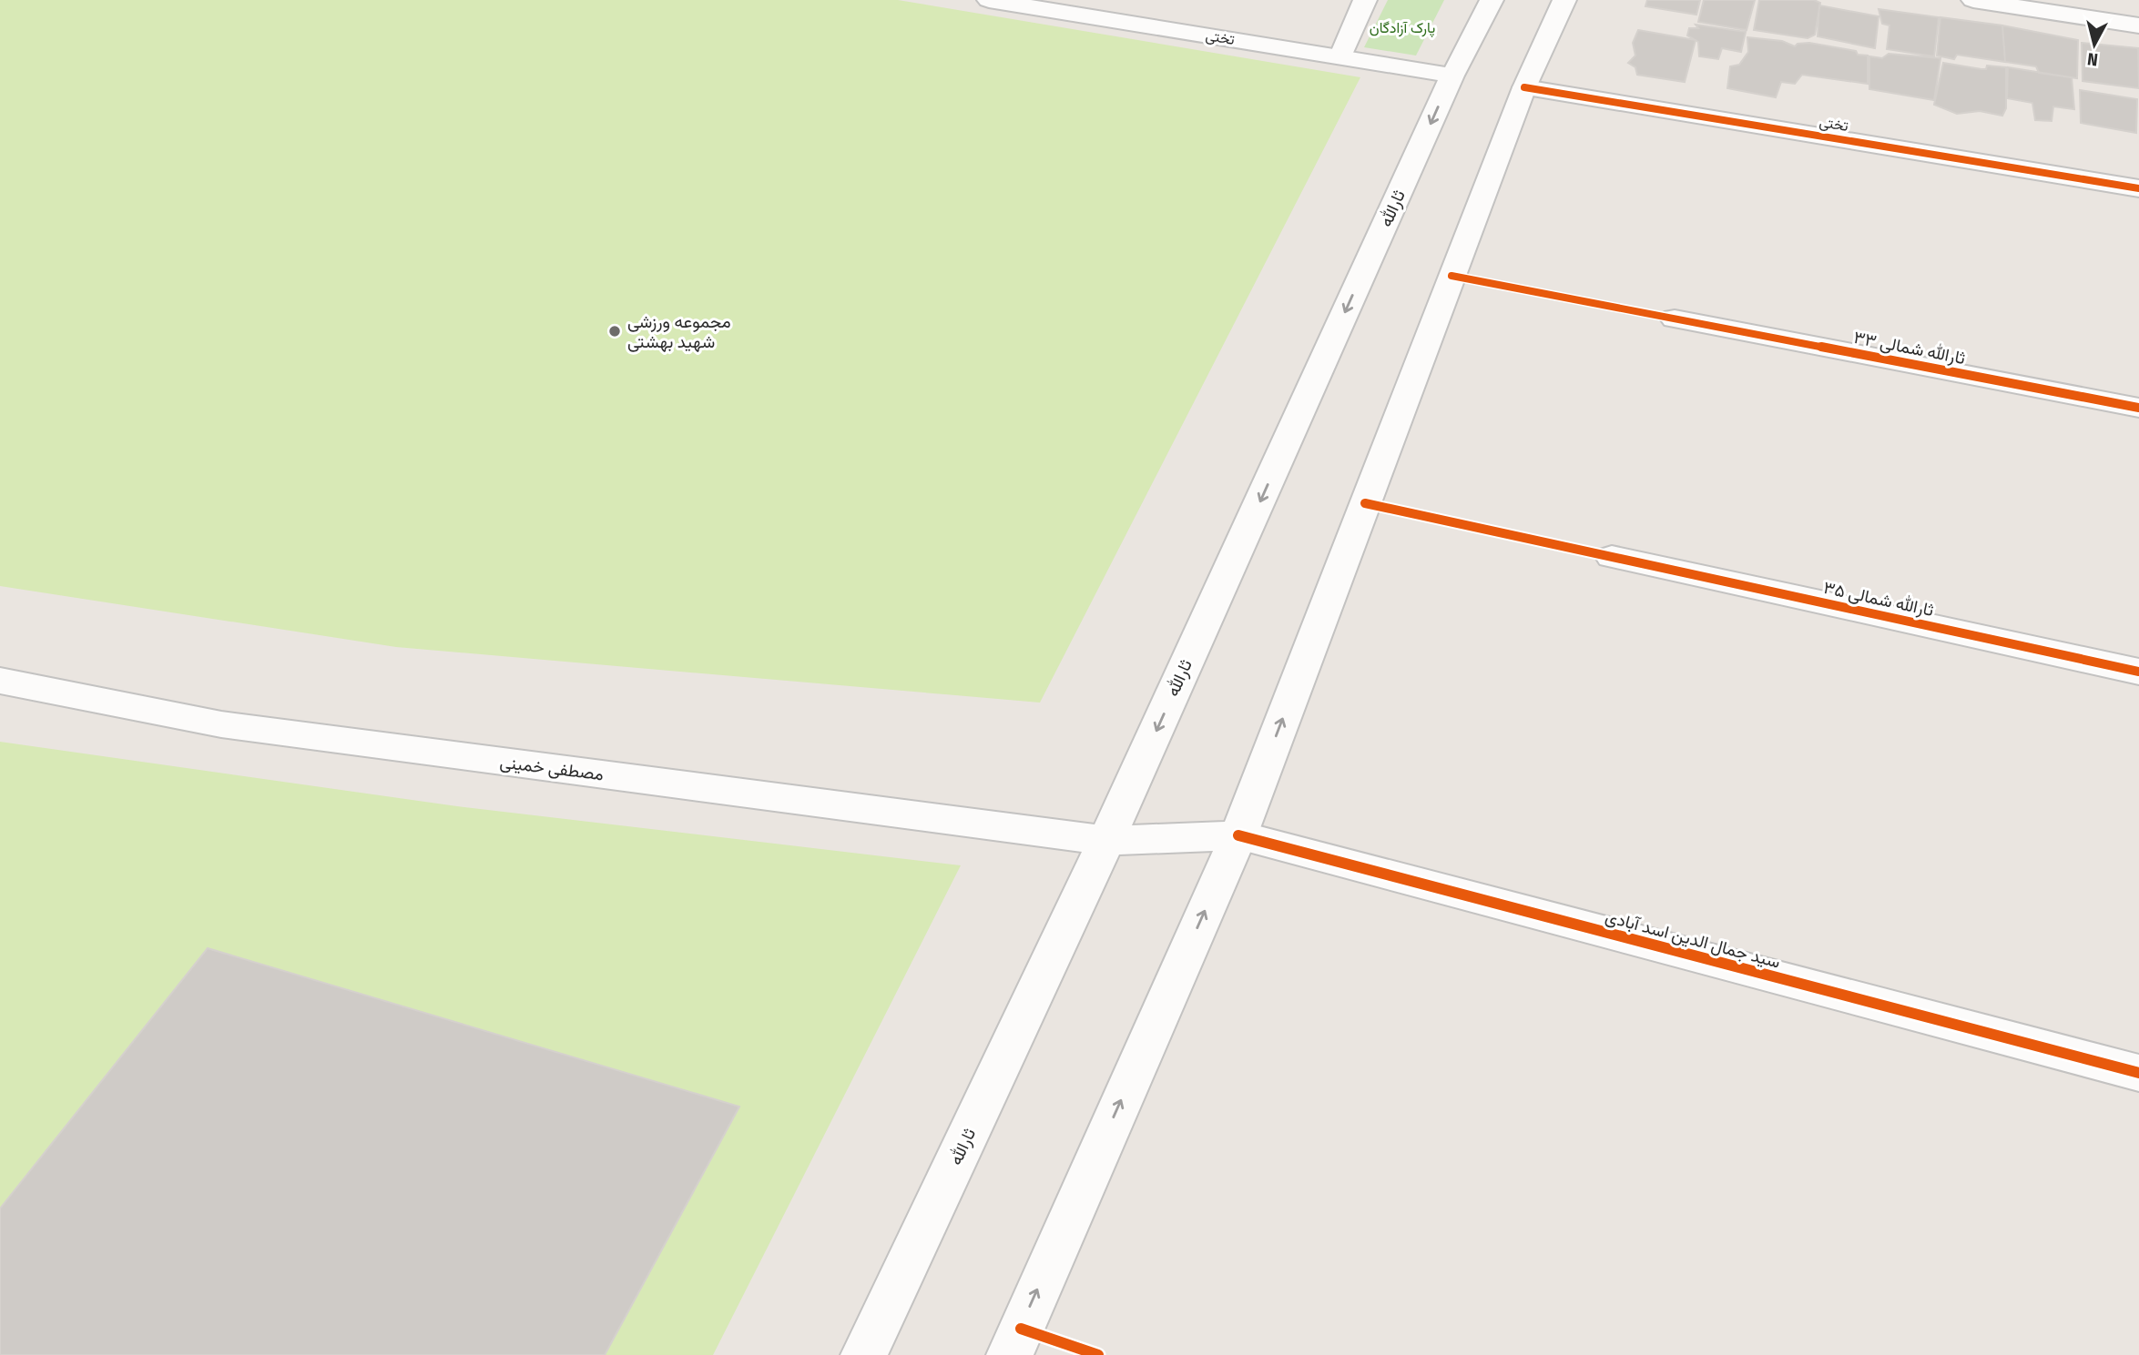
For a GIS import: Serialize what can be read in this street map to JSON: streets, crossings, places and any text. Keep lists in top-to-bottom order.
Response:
{
  "streets": {
    "main road": [
      "تختی",
      "ثارالله",
      "ثارالله شمالی ۳۳",
      "ثارالله شمالی ۳۵",
      "مصطفی خمینی",
      "سید جمال الدین اسد آبادی"
    ]
  },
  "crossings": [
    ["تختی", "ثارالله"],
    ["ثارالله", "مصطفی خمینی"],
    ["مصطفی خمینی", "سید جمال الدین اسد آبادی"]
  ],
  "parks": ["پارک آزادگان"],
  "places": ["مجموعه ورزشی شهید بهشتی"],
  "north": "bottom"
}
